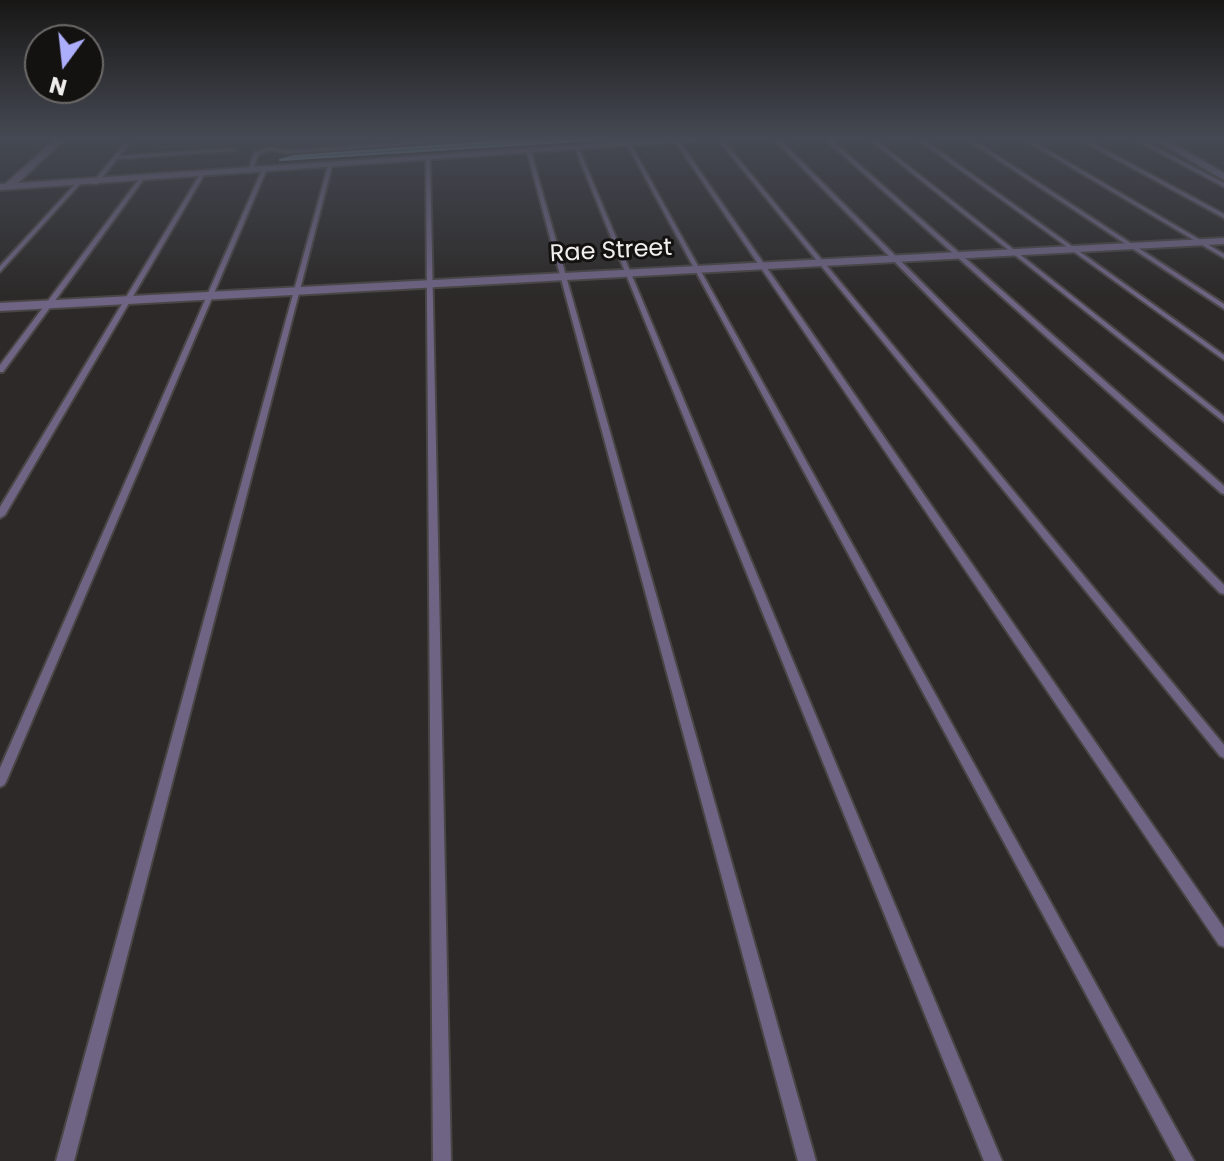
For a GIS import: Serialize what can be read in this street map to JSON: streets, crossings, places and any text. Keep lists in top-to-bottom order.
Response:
{
  "streets": {
    "street": ["Rae Street"]
  },
  "north": "bottom"
}
